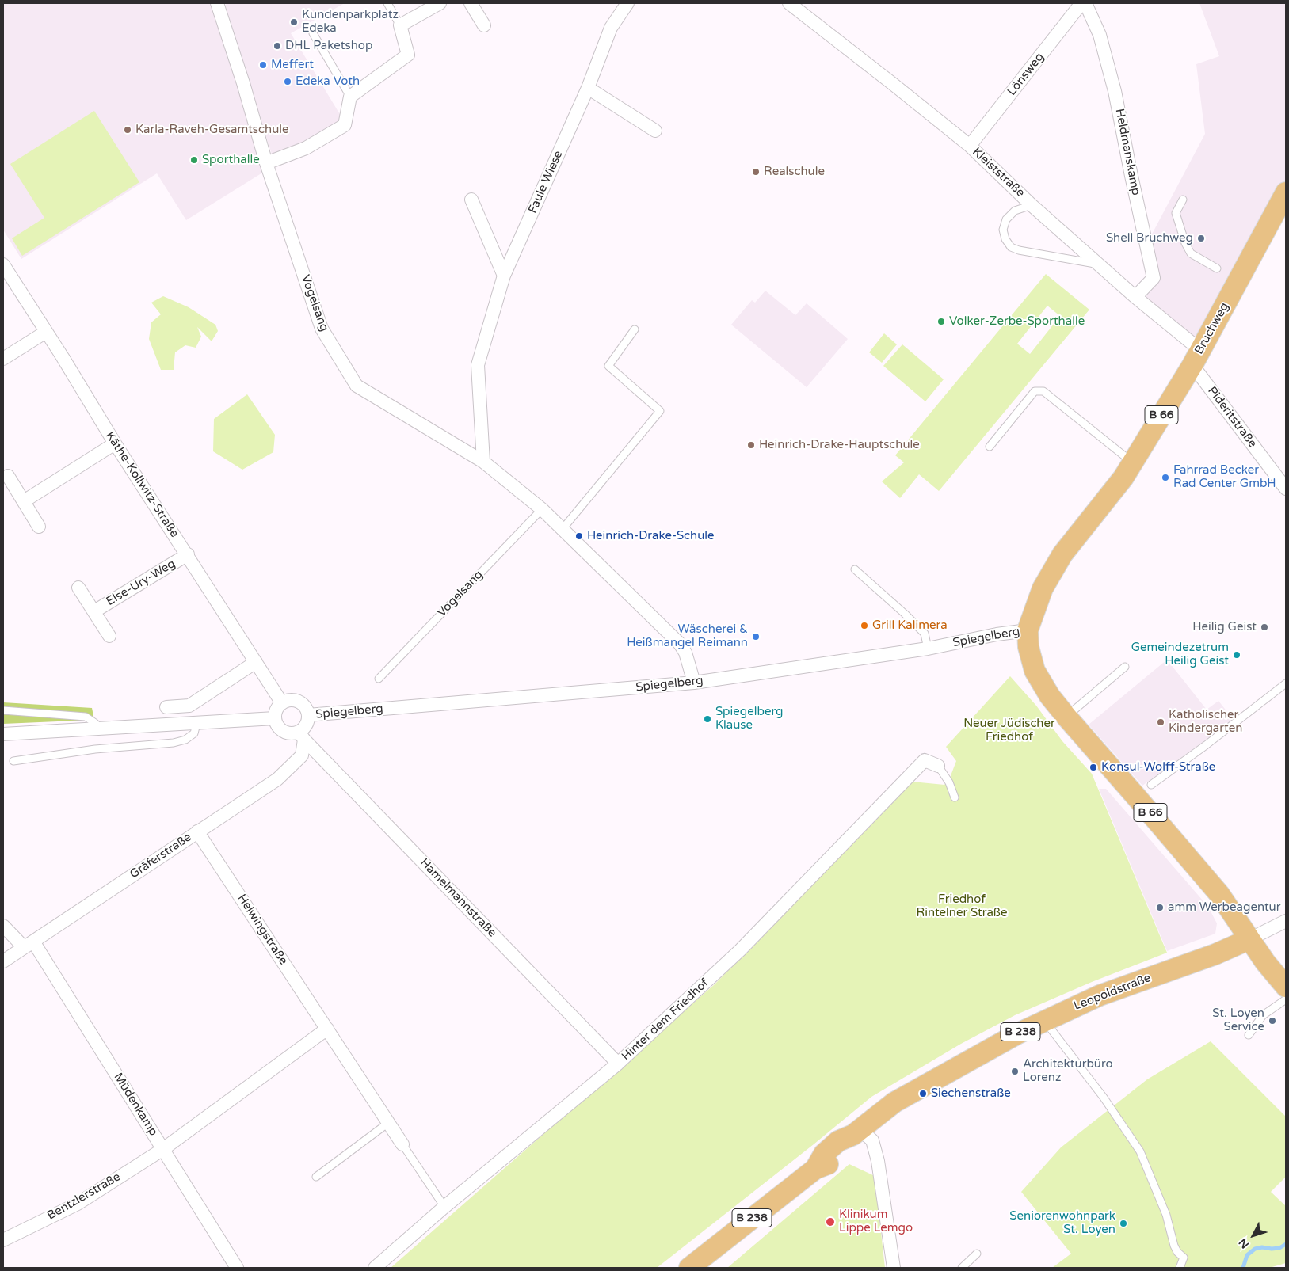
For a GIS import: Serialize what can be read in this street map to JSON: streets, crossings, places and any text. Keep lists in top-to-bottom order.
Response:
{
  "streets": {
    "main road": [
      "Bruchweg",
      "B 66",
      "Leopoldstraße",
      "B 238"
    ],
    "street": [
      "Lönsweg",
      "Heldmanskamp",
      "Kleiststraße",
      "Faule Wiese",
      "Vogelsang",
      "Pideritstraße",
      "Käthe-Kollwitz-Straße",
      "Else-Ury-Weg",
      "Spiegelberg",
      "Gräferstraße",
      "Hamelmannstraße",
      "Helwingstraße",
      "Hinter dem Friedhof",
      "Müdenkamp",
      "Bentzlerstraße"
    ]
  },
  "crossings": [
    ["Lönsweg", "Kleiststraße"],
    ["Heldmanskamp", "Kleiststraße"],
    ["Kleiststraße", "Bruchweg"],
    ["Kleiststraße", "Pideritstraße"],
    ["Faule Wiese", "Vogelsang"],
    ["Vogelsang", "Spiegelberg"],
    ["Bruchweg", "B 66"],
    ["Bruchweg", "Pideritstraße"],
    ["Bruchweg", "Spiegelberg"],
    ["B 66", "Leopoldstraße"],
    ["Käthe-Kollwitz-Straße", "Else-Ury-Weg"],
    ["Käthe-Kollwitz-Straße", "Spiegelberg"],
    ["Käthe-Kollwitz-Straße", "Gräferstraße"],
    ["Käthe-Kollwitz-Straße", "Hamelmannstraße"],
    ["Spiegelberg", "Gräferstraße"],
    ["Spiegelberg", "Hamelmannstraße"],
    ["Gräferstraße", "Hamelmannstraße"],
    ["Gräferstraße", "Helwingstraße"],
    ["Gräferstraße", "Müdenkamp"],
    ["Hamelmannstraße", "Hinter dem Friedhof"],
    ["Helwingstraße", "Hinter dem Friedhof"],
    ["Leopoldstraße", "B 238"],
    ["Müdenkamp", "Bentzlerstraße"]
  ],
  "parks": ["Neuer Jüdischer Friedhof", "Friedhof Rintelner Straße"],
  "places": [
    "Kundenparkplatz Edeka",
    "DHL Paketshop",
    "Meffert",
    "Edeka Voth",
    "Karla-Raveh-Gesamtschule",
    "Sporthalle",
    "Realschule",
    "Shell Bruchweg",
    "Volker-Zerbe-Sporthalle",
    "Heinrich-Drake-Hauptschule",
    "Fahrrad Becker Rad Center GmbH",
    "Heinrich-Drake-Schule",
    "Grill Kalimera",
    "Heilig Geist",
    "Wäscherei & Heißmangel Reimann",
    "Gemeindezetrum Heilig Geist",
    "Spiegelberg Klause",
    "Katholischer Kindergarten",
    "Konsul-Wolff-Straße",
    "amm Werbeagentur",
    "St. Loyen Service",
    "Architekturbüro Lorenz",
    "Siechenstraße",
    "Klinikum Lippe Lemgo",
    "Seniorenwohnpark St. Loyen"
  ],
  "north": "bottom left"
}
